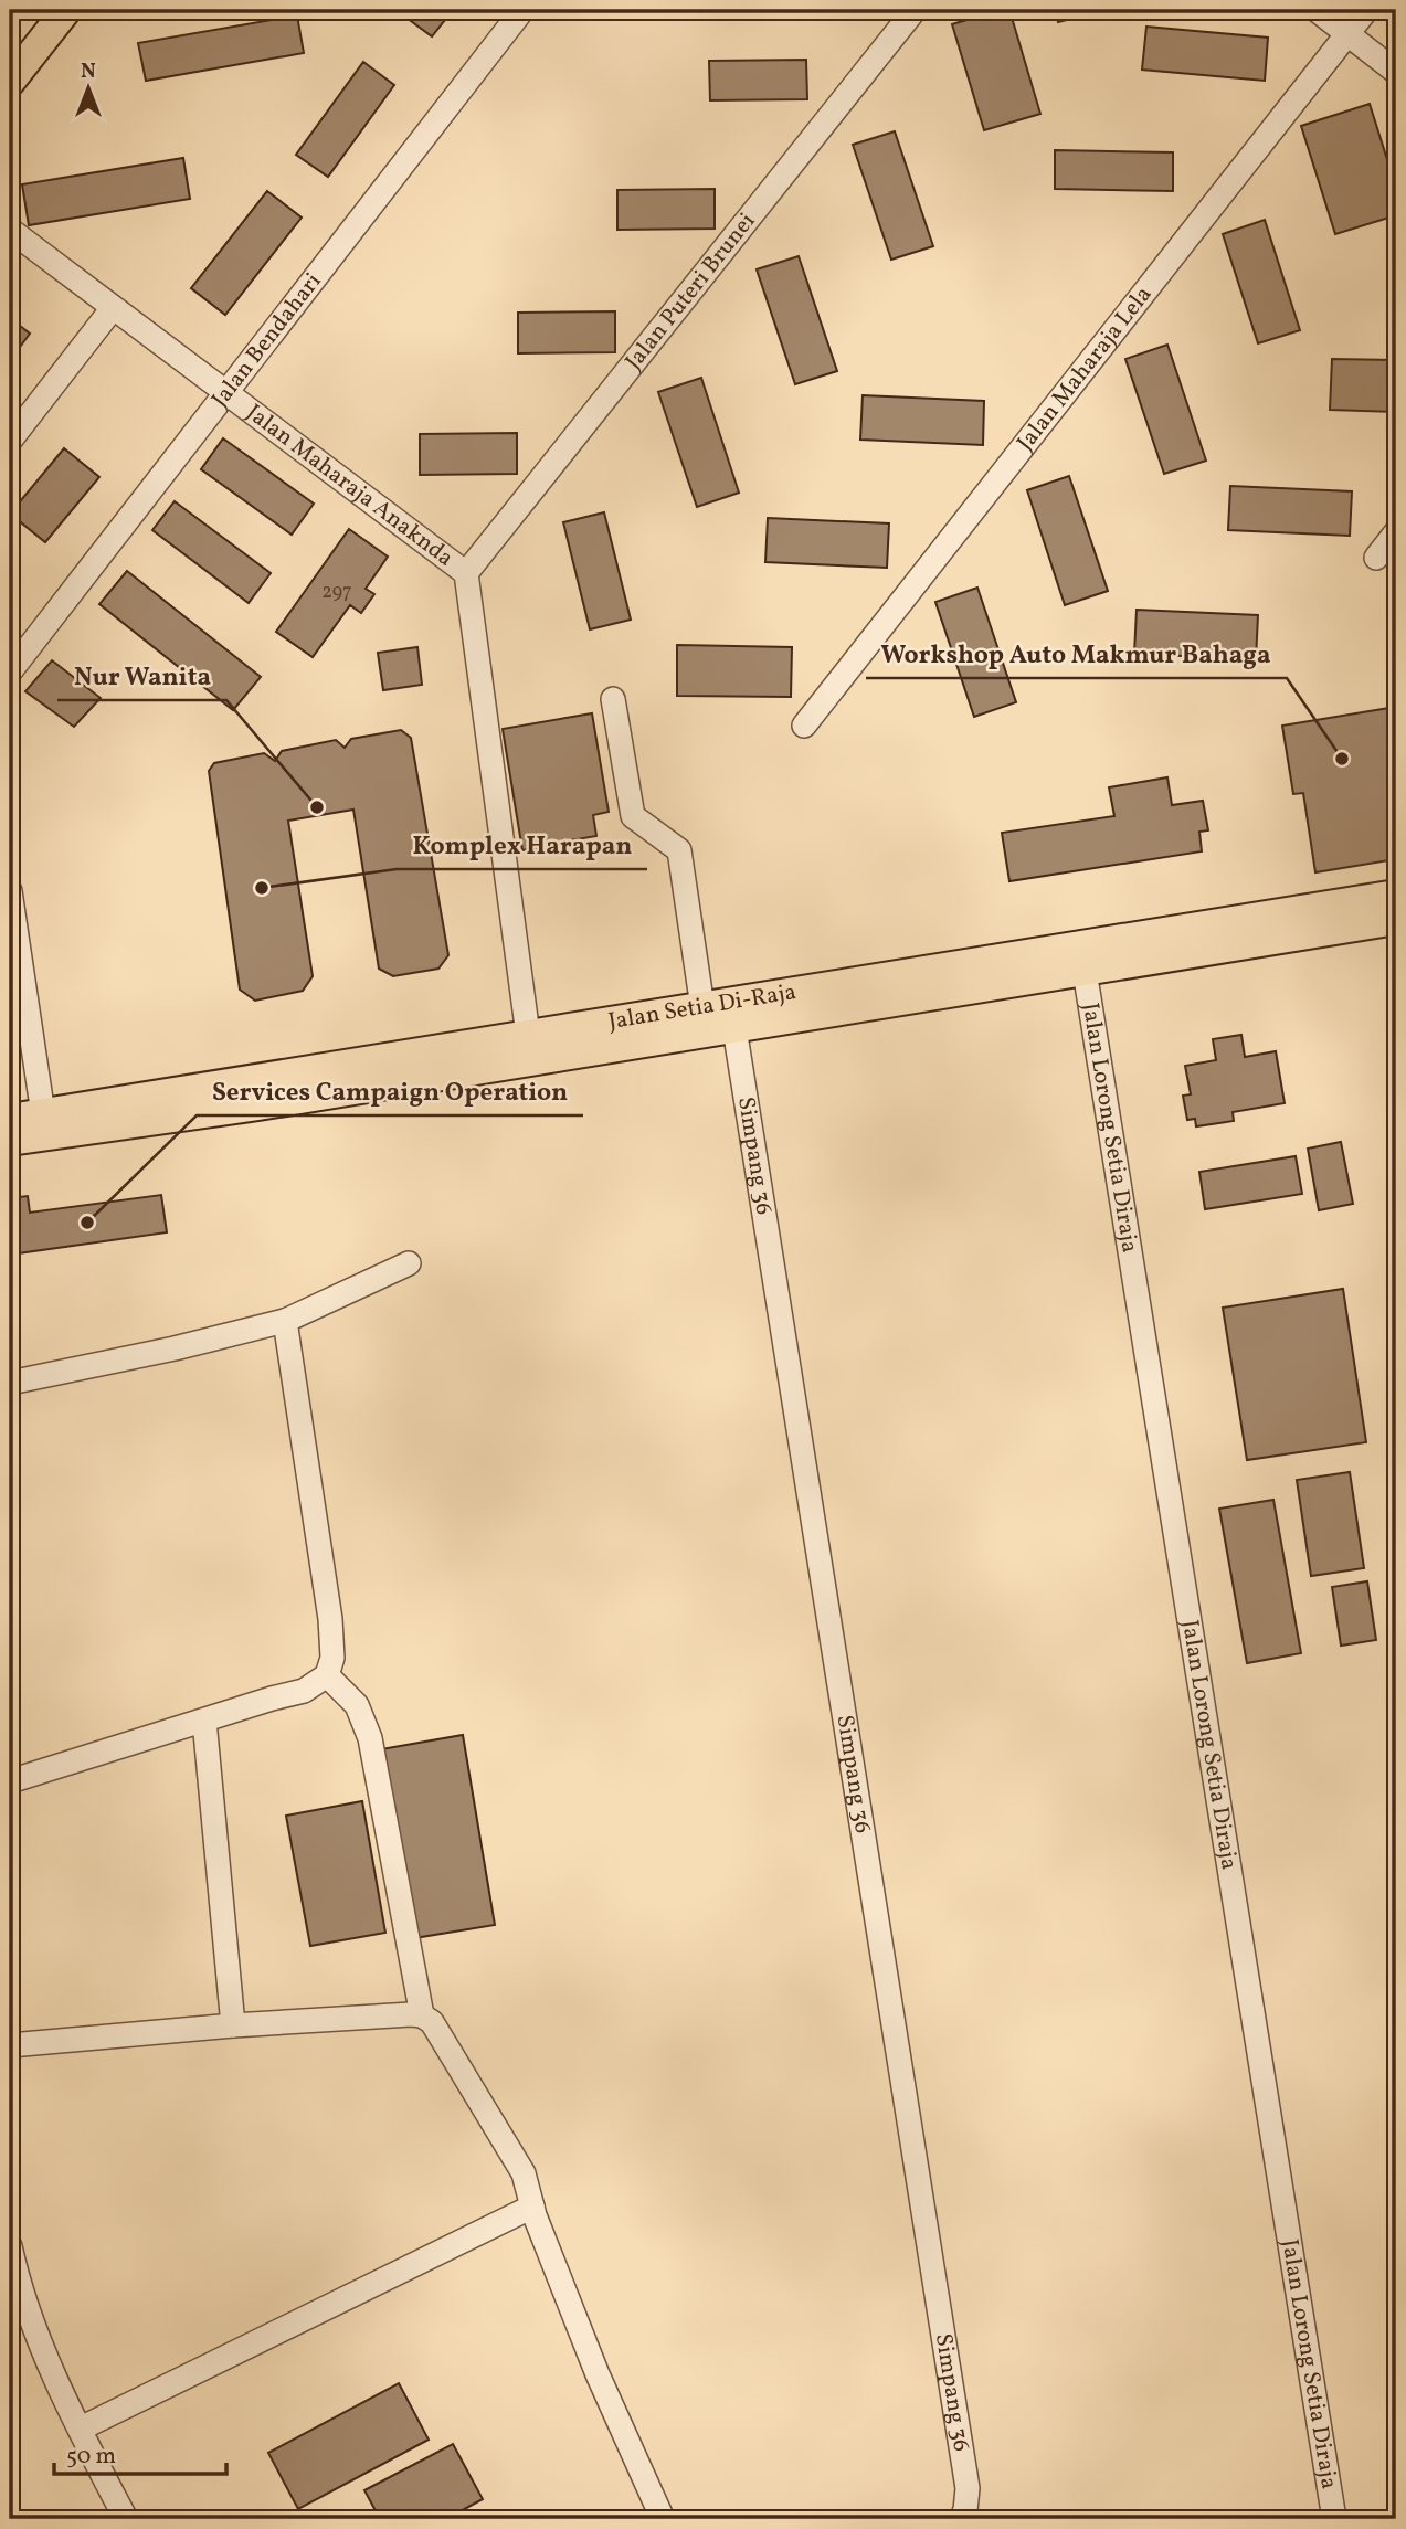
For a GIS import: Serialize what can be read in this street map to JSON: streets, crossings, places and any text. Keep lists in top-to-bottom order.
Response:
{
  "streets": {
    "main road": ["Jalan Setia Di-Raja"],
    "street": [
      "Jalan Puteri Brunei",
      "Jalan Bendahari",
      "Jalan Maharaja Lela",
      "Jalan Maharaja Anaknda",
      "Jalan Lorong Setia Diraja",
      "Simpang 36"
    ]
  },
  "crossings": [
    ["Jalan Puteri Brunei", "Jalan Maharaja Anaknda"],
    ["Jalan Bendahari", "Jalan Maharaja Anaknda"],
    ["Jalan Maharaja Anaknda", "Jalan Setia Di-Raja"],
    ["Jalan Setia Di-Raja", "Jalan Lorong Setia Diraja"],
    ["Jalan Setia Di-Raja", "Simpang 36"]
  ],
  "places": [
    "Workshop Auto Makmur Bahaga",
    "Nur Wanita",
    "Komplex Harapan",
    "Services Campaign Operation"
  ],
  "house_numbers": ["297"],
  "scale_bar": "50 m",
  "north": "top"
}
